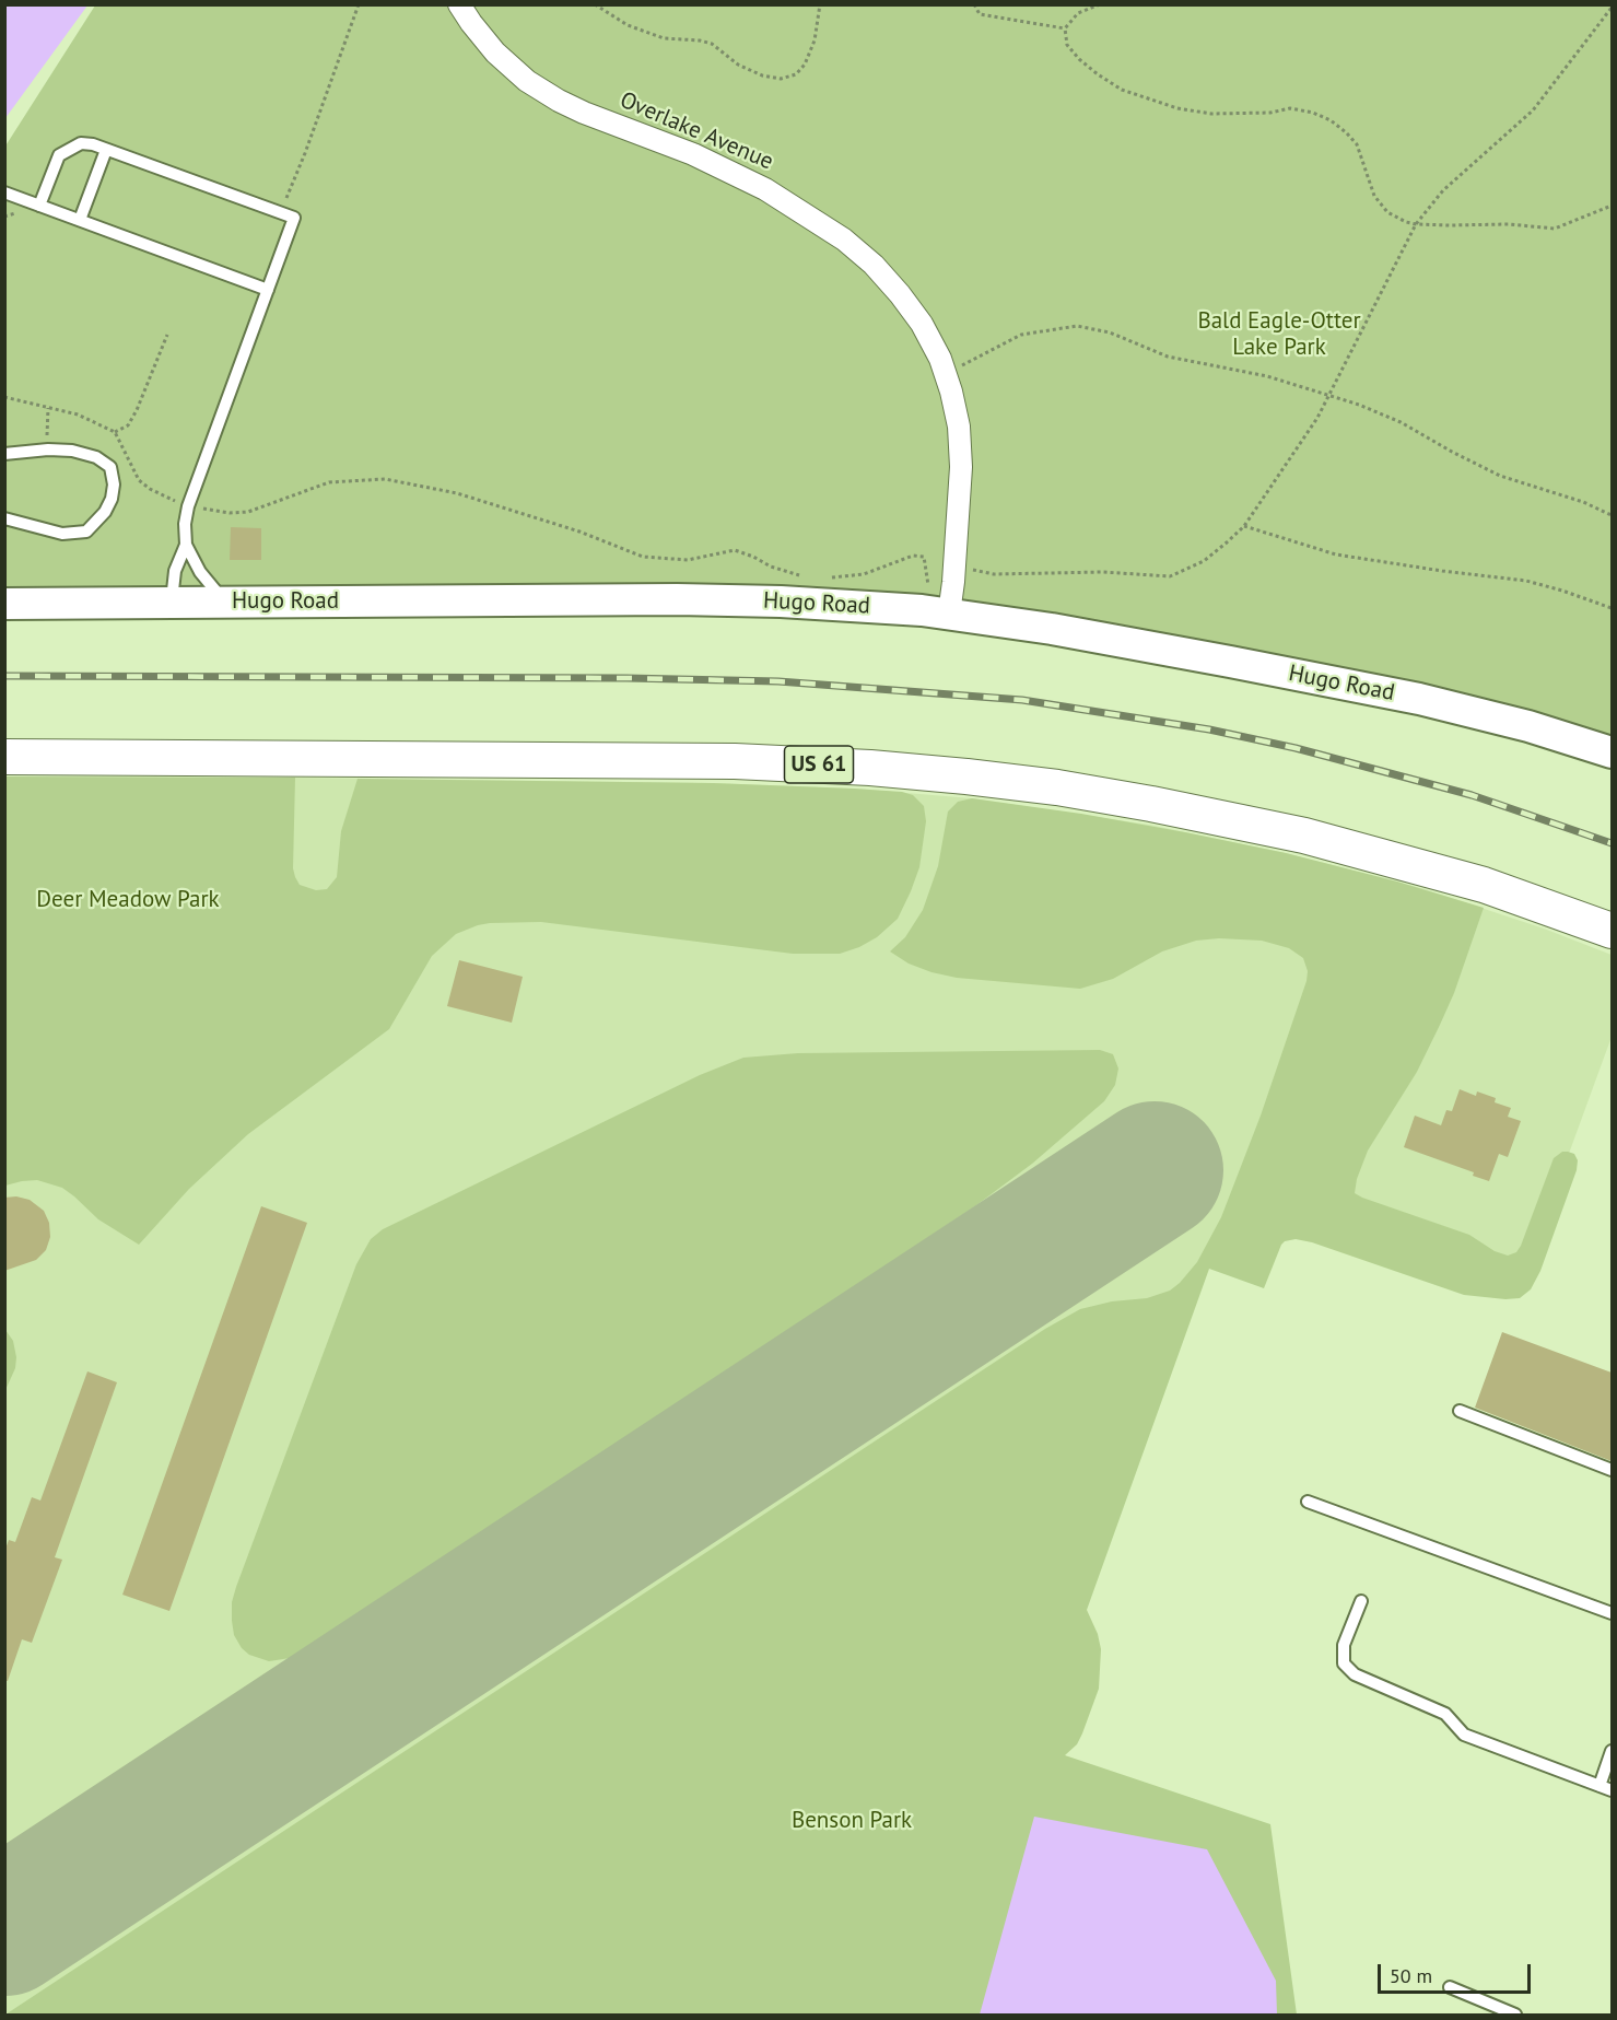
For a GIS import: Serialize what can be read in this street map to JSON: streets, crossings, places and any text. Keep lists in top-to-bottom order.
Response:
{
  "streets": {
    "main road": ["US 61"],
    "street": ["Overlake Avenue", "Hugo Road"]
  },
  "crossings": [
    ["Overlake Avenue", "Hugo Road"]
  ],
  "parks": ["Bald Eagle-Otter Lake Park", "Deer Meadow Park", "Benson Park"],
  "scale_bar": "50 m"
}
